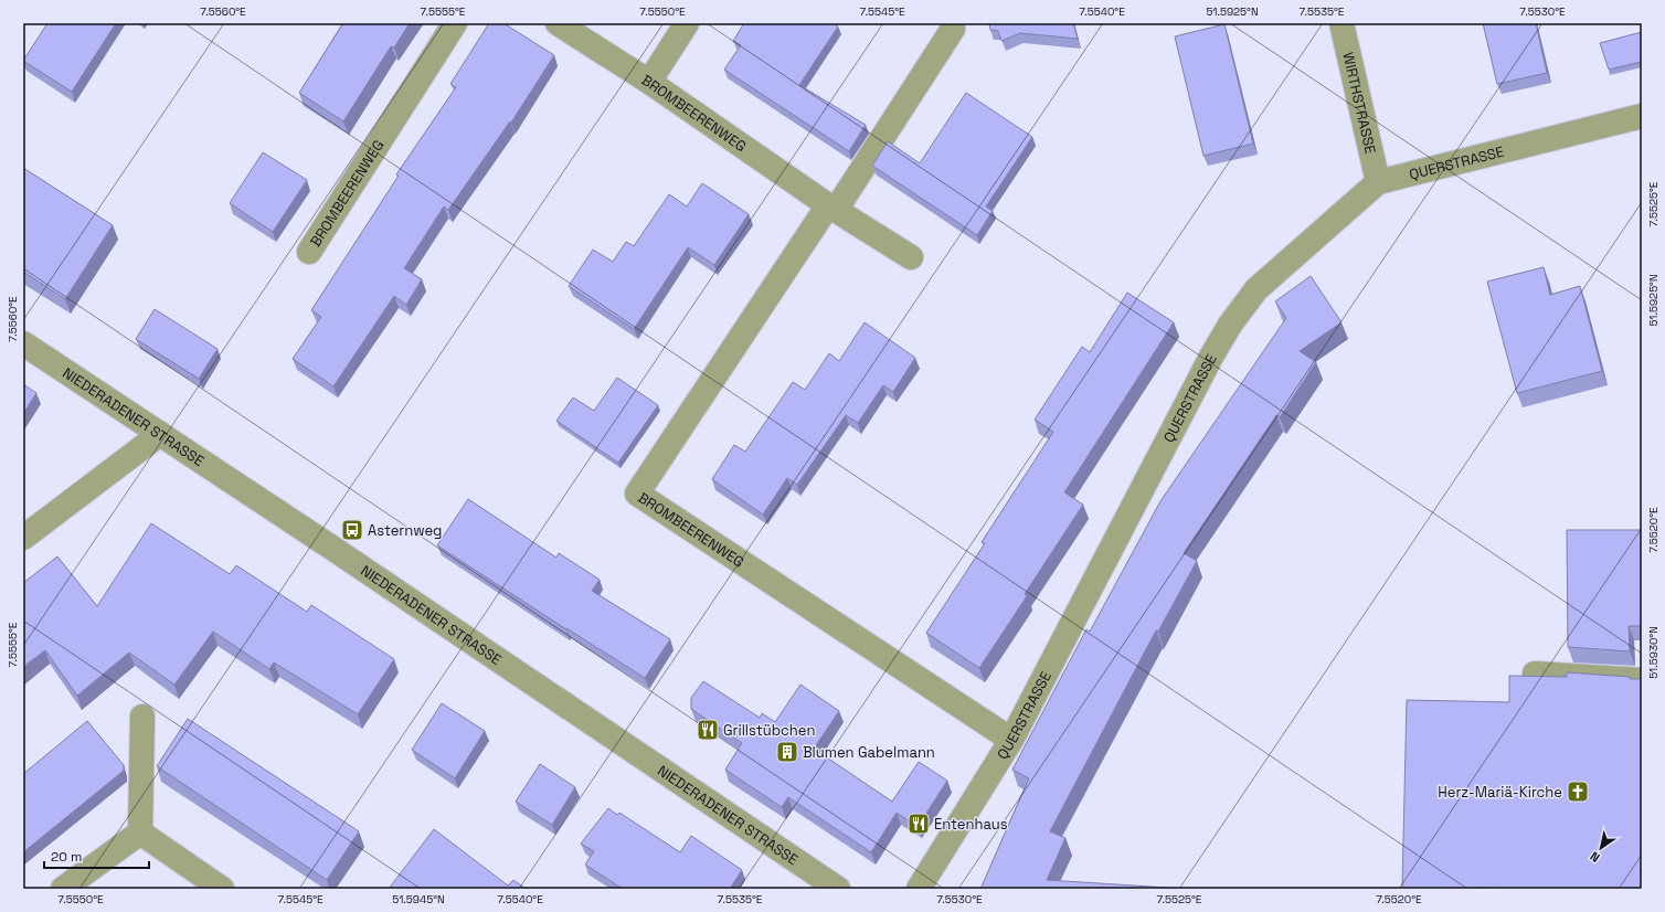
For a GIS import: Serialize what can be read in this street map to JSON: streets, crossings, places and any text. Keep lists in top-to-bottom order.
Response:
{
  "streets": {
    "street": [
      "WIRTHSTRASSE",
      "BROMBEERENWEG",
      "QUERSTRASSE",
      "NIEDERADENER STRASSE"
    ]
  },
  "crossings": [
    ["WIRTHSTRASSE", "QUERSTRASSE"],
    ["BROMBEERENWEG", "QUERSTRASSE"]
  ],
  "places": {
    "bus stop": ["Asternweg"],
    "restaurant": ["Grillstübchen", "Entenhaus"],
    "building": ["Blumen Gabelmann"],
    "church": ["Herz-Mariä-Kirche"]
  },
  "scale_bar": "20 m",
  "north": "bottom left",
  "coordinates": [
    "7.5560°E",
    "7.5555°E",
    "7.5550°E",
    "7.5545°E",
    "7.5540°E",
    "51.5925°N",
    "7.5535°E",
    "7.5530°E",
    "7.5525°E",
    "7.5520°E",
    "51.5930°N",
    "51.5945°N"
  ]
}
